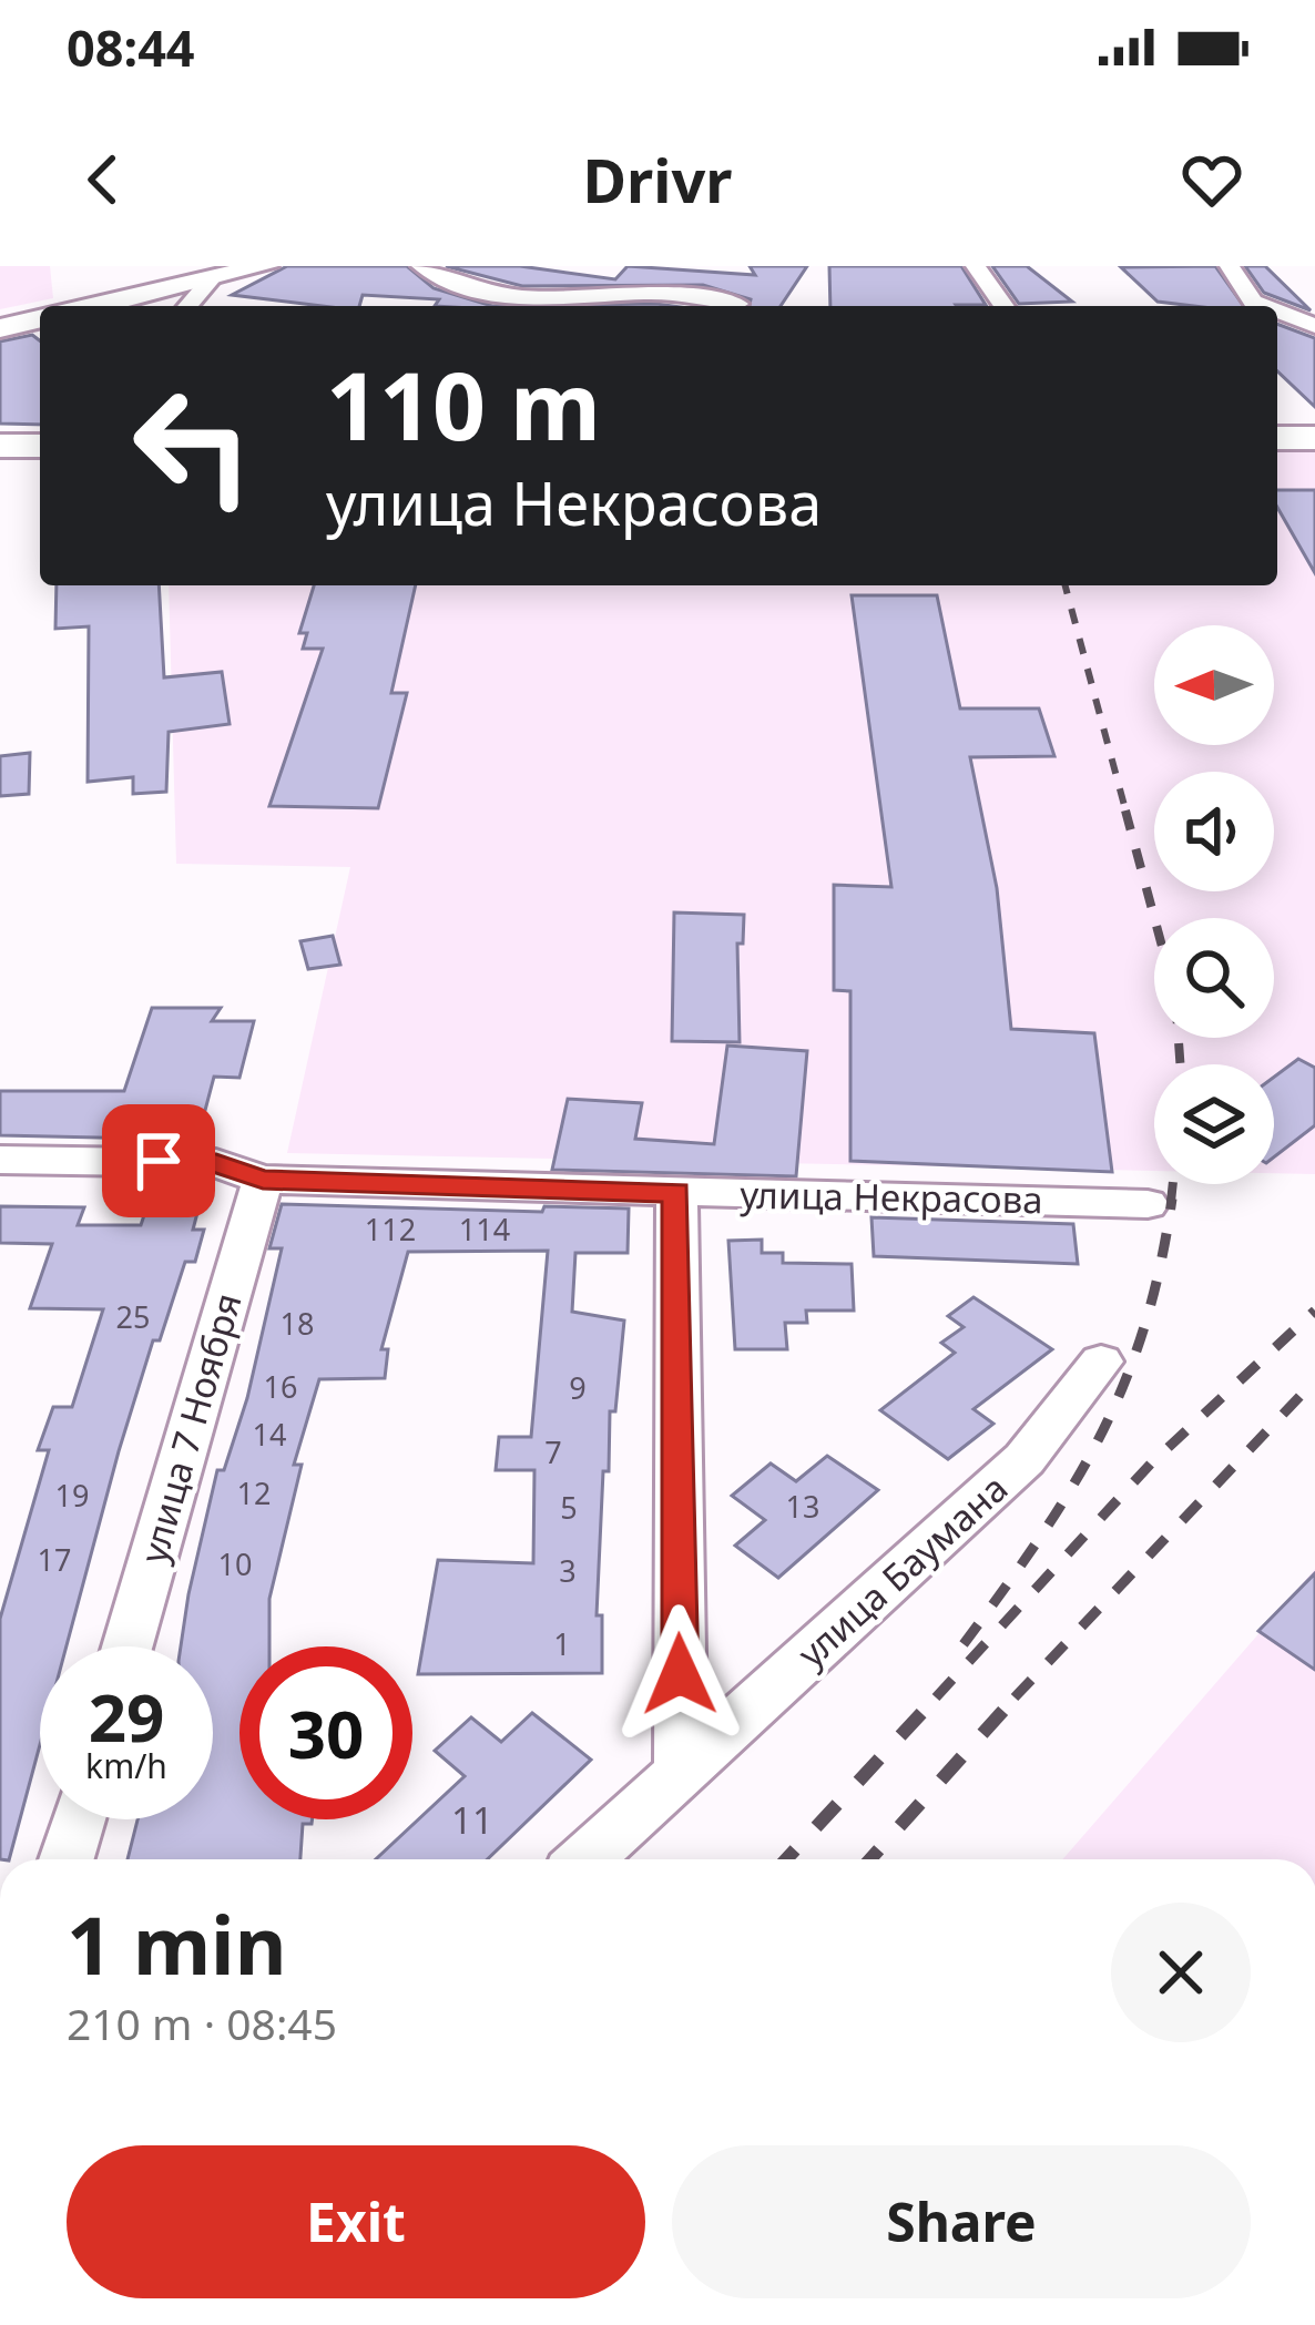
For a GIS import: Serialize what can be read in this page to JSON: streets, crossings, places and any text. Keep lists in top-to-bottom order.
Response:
{
  "streets": {
    "street": ["улица Некрасова", "улица 7 Ноября", "улица Баумана"]
  },
  "crossings": [
    ["улица Некрасова", "улица 7 Ноября"]
  ],
  "house_numbers": [
    "112",
    "114",
    "25",
    "18",
    "16",
    "9",
    "14",
    "7",
    "12",
    "19",
    "13",
    "5",
    "17",
    "10",
    "3",
    "1",
    "11"
  ],
  "north": "left",
  "page": {
    "status": "08:44",
    "header": "Drivr",
    "turn": ["110 m", "улица Некрасова"],
    "speed": "29 km/h",
    "limit": "30",
    "heading": ["1 min", "210 m · 08:45"],
    "buttons": ["Exit", "Share"]
  }
}
